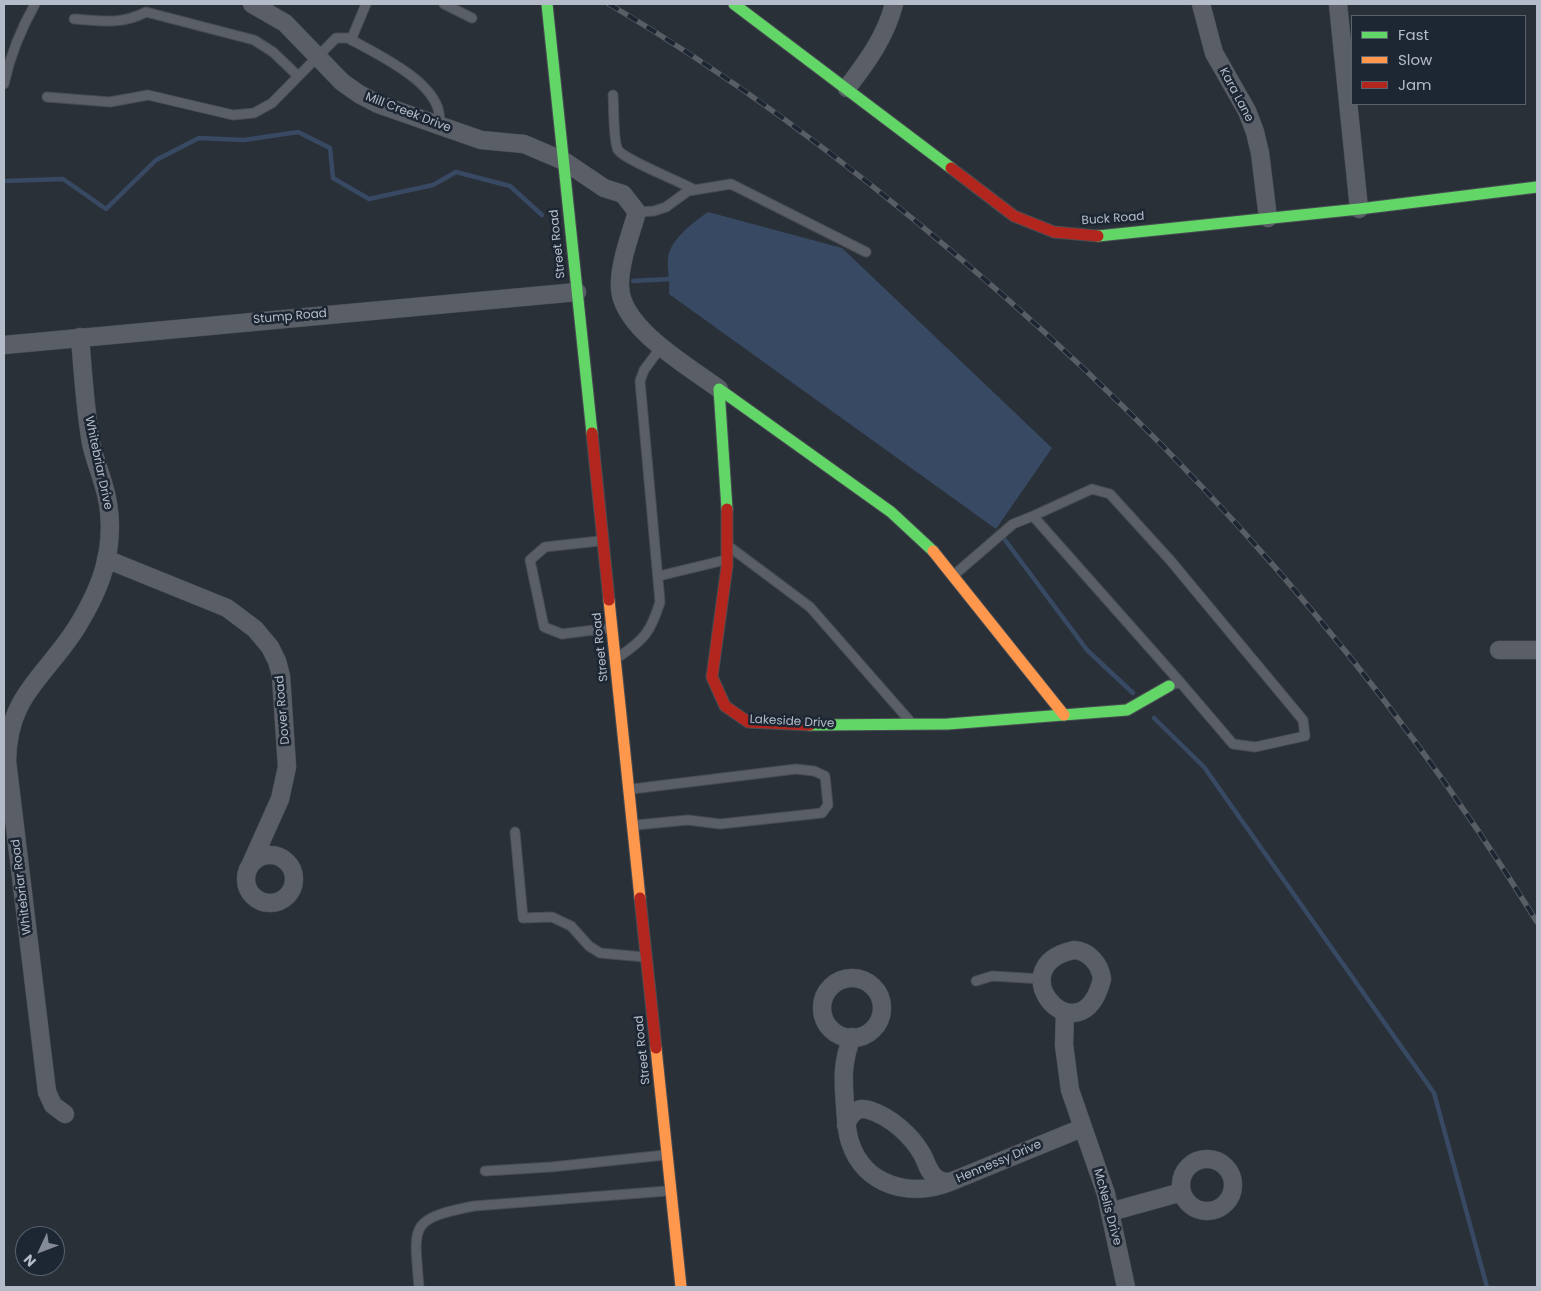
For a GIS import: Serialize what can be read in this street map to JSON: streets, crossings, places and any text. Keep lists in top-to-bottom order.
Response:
{
  "streets": {
    "street": [
      "Kara Lane",
      "Mill Creek Drive",
      "Buck Road",
      "Street Road",
      "Stump Road",
      "Whitebriar Drive",
      "Dover Road",
      "Lakeside Drive",
      "Whitebriar Road",
      "Hennessy Drive",
      "McNelis Drive"
    ]
  },
  "crossings": [
    ["Kara Lane", "Buck Road"],
    ["Mill Creek Drive", "Street Road"],
    ["Street Road", "Stump Road"],
    ["Stump Road", "Whitebriar Drive"],
    ["Whitebriar Drive", "Dover Road"],
    ["Whitebriar Drive", "Whitebriar Road"],
    ["Dover Road", "Whitebriar Road"],
    ["Hennessy Drive", "McNelis Drive"]
  ],
  "legend": ["Fast", "Slow", "Jam"],
  "north": "bottom left"
}
